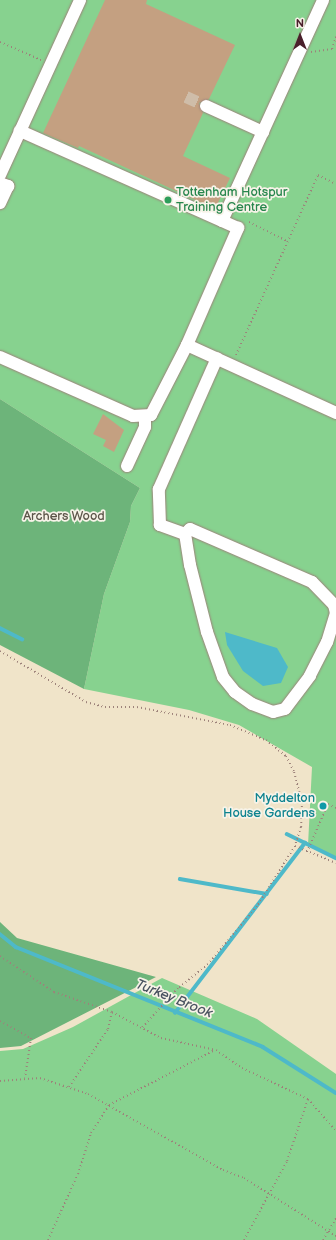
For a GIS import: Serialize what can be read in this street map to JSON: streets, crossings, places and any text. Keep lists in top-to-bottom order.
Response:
{
  "water": ["Turkey Brook"],
  "parks": ["Archers Wood"],
  "places": ["Tottenham Hotspur Training Centre", "Myddelton House Gardens"],
  "north": "top"
}
